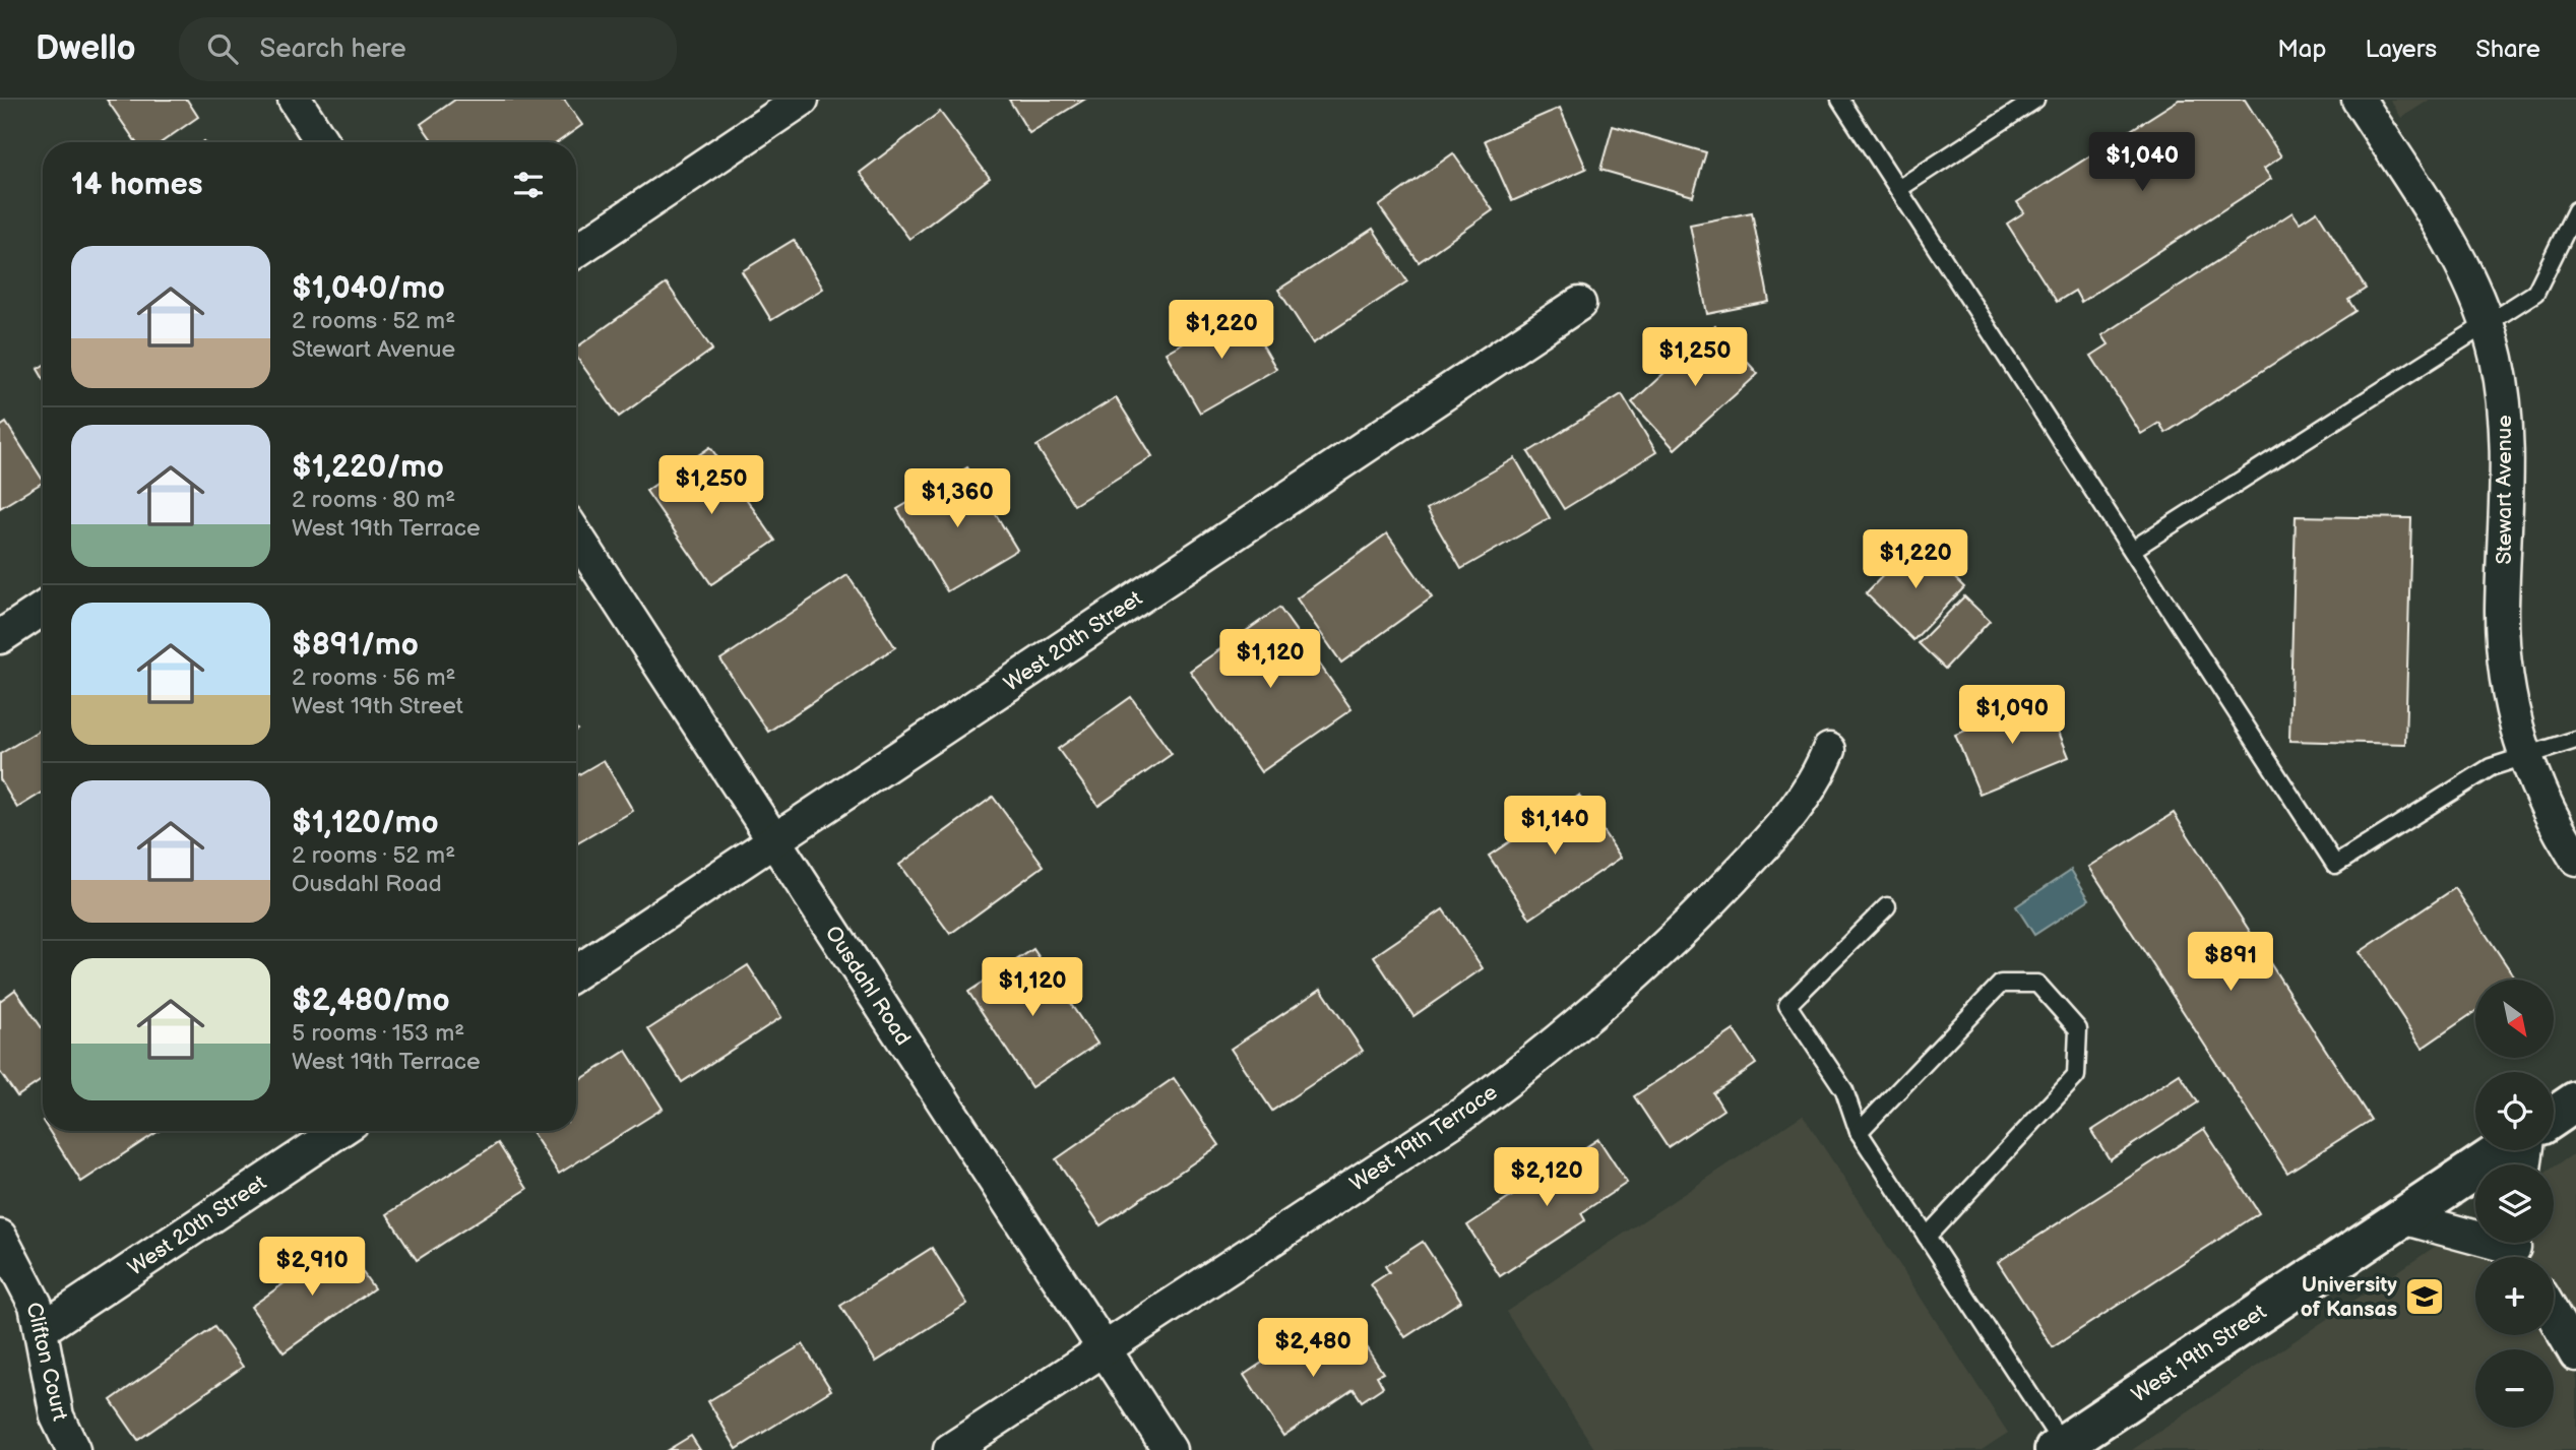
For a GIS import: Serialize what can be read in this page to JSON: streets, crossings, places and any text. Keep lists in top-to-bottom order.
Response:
{
  "streets": {
    "main road": ["West 19th Street"],
    "street": [
      "Stewart Avenue",
      "West 20th Street",
      "Ousdahl Road",
      "West 19th Terrace",
      "Clifton Court"
    ]
  },
  "crossings": [
    ["West 20th Street", "Ousdahl Road"],
    ["West 20th Street", "Clifton Court"],
    ["Ousdahl Road", "West 19th Terrace"]
  ],
  "places": {
    "school or university": ["University of Kansas"]
  },
  "north": "bottom right",
  "page": {
    "header": "Dwello",
    "search": "Search here",
    "nav": ["Map", "Layers", "Share"],
    "price": [
      "$1,040",
      "$1,220",
      "$1,250",
      "$1,250",
      "$1,360",
      "$1,220",
      "$1,120",
      "$1,090",
      "$1,140",
      "$891",
      "$1,120",
      "$2,120",
      "$2,910",
      "$2,480"
    ],
    "heading": "14 homes",
    "list": [
      {
        "name": "$1,040/mo",
        "note": "2 rooms · 52 m² · Stewart Avenue"
      },
      {
        "name": "$1,220/mo",
        "note": "2 rooms · 80 m² · West 19th Terrace"
      },
      {
        "name": "$891/mo",
        "note": "2 rooms · 56 m² · West 19th Street"
      },
      {
        "name": "$1,120/mo",
        "note": "2 rooms · 52 m² · Ousdahl Road"
      },
      {
        "name": "$2,480/mo",
        "note": "5 rooms · 153 m² · West 19th Terrace"
      }
    ],
    "map_buttons": ["+", "−"]
  }
}
